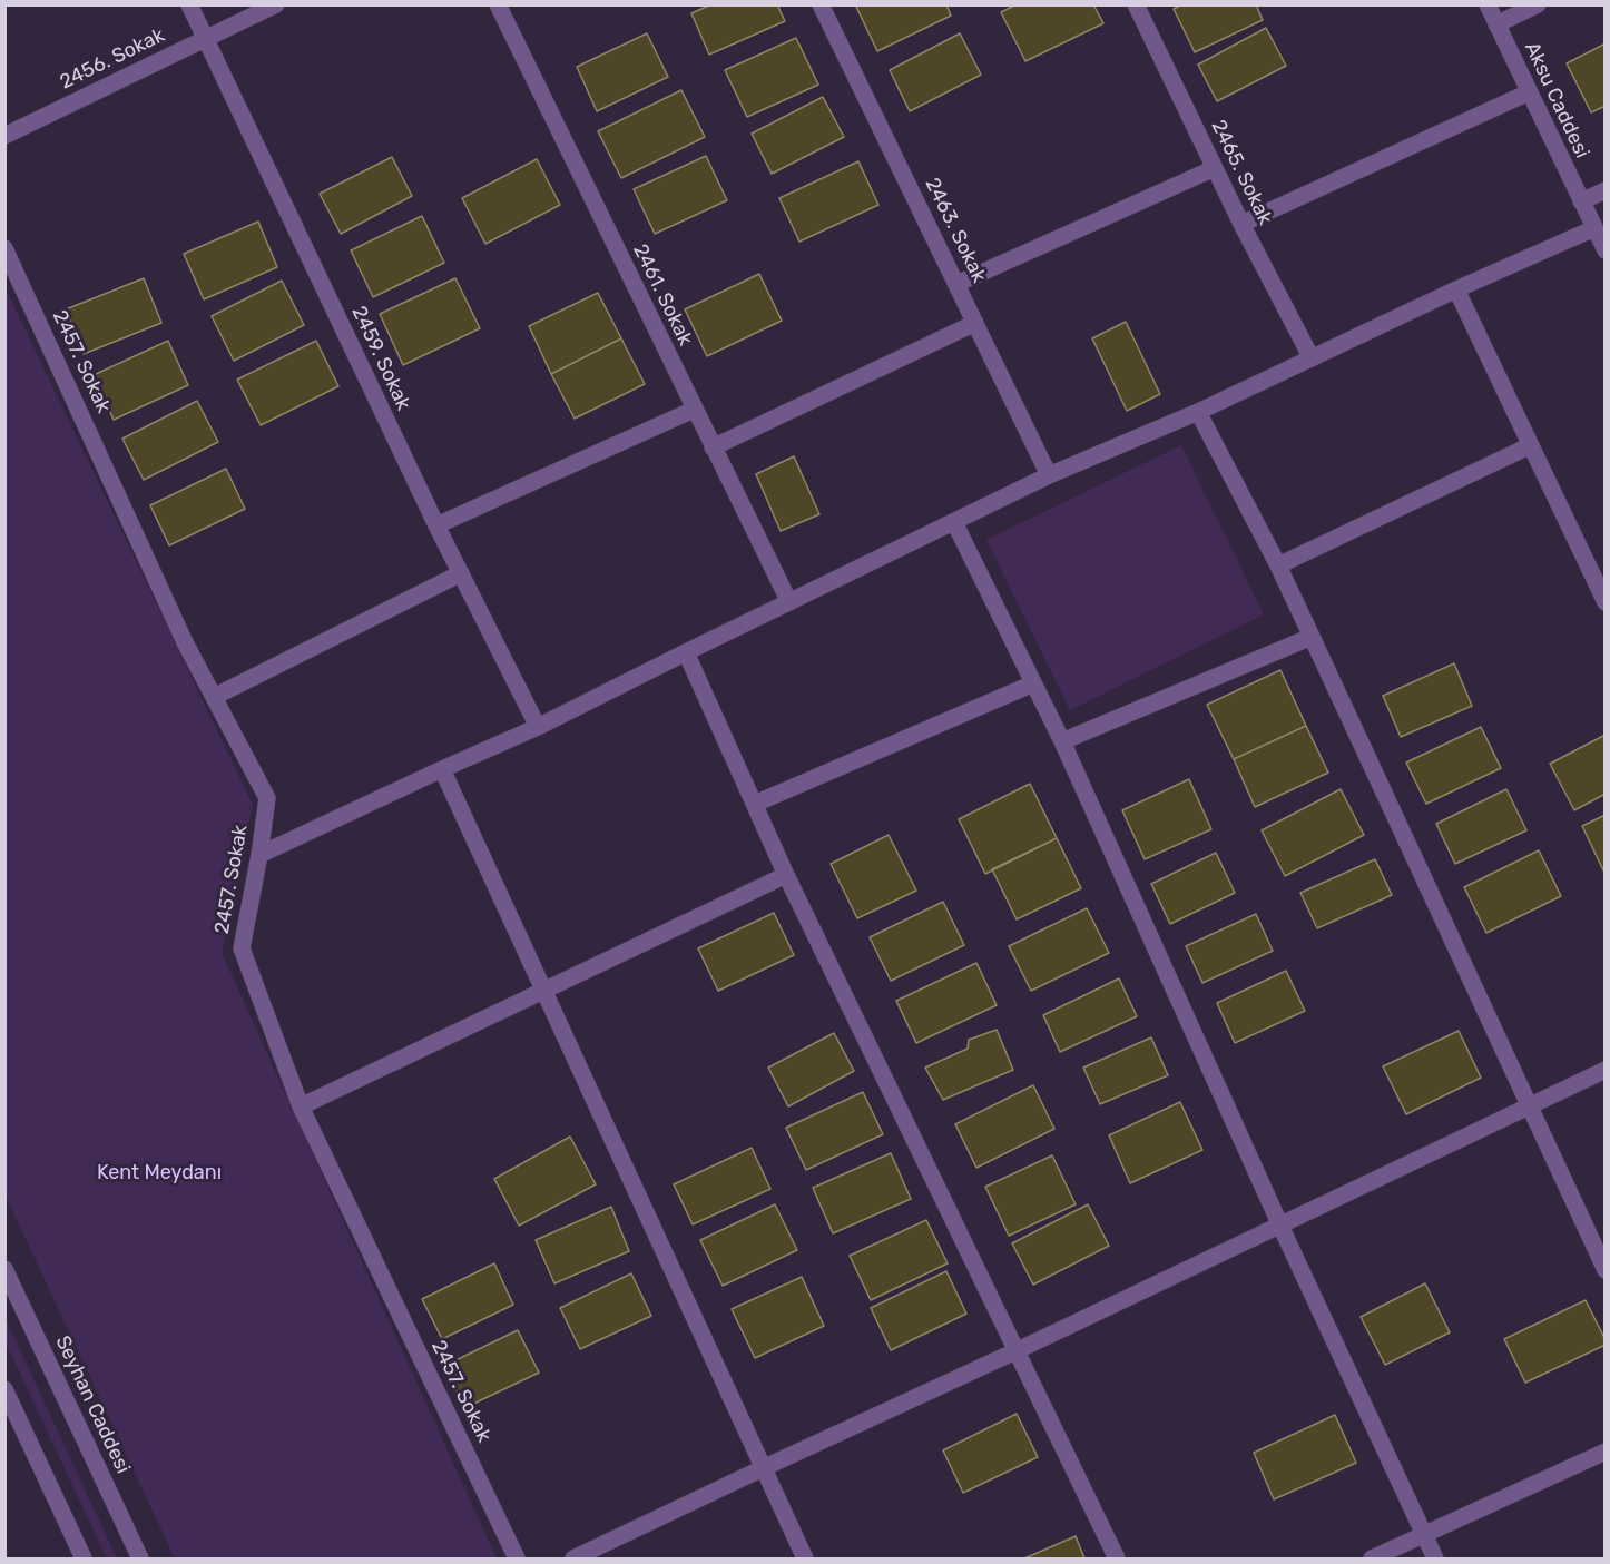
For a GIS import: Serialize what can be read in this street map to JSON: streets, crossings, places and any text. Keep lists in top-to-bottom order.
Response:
{
  "streets": {
    "street": [
      "2456. Sokak",
      "Aksu Caddesi",
      "2465. Sokak",
      "2463. Sokak",
      "2461. Sokak",
      "2459. Sokak",
      "2457. Sokak",
      "Seyhan Caddesi"
    ]
  },
  "crossings": [
    ["2456. Sokak", "2459. Sokak"]
  ],
  "parks": ["Kent Meydanı"]
}
